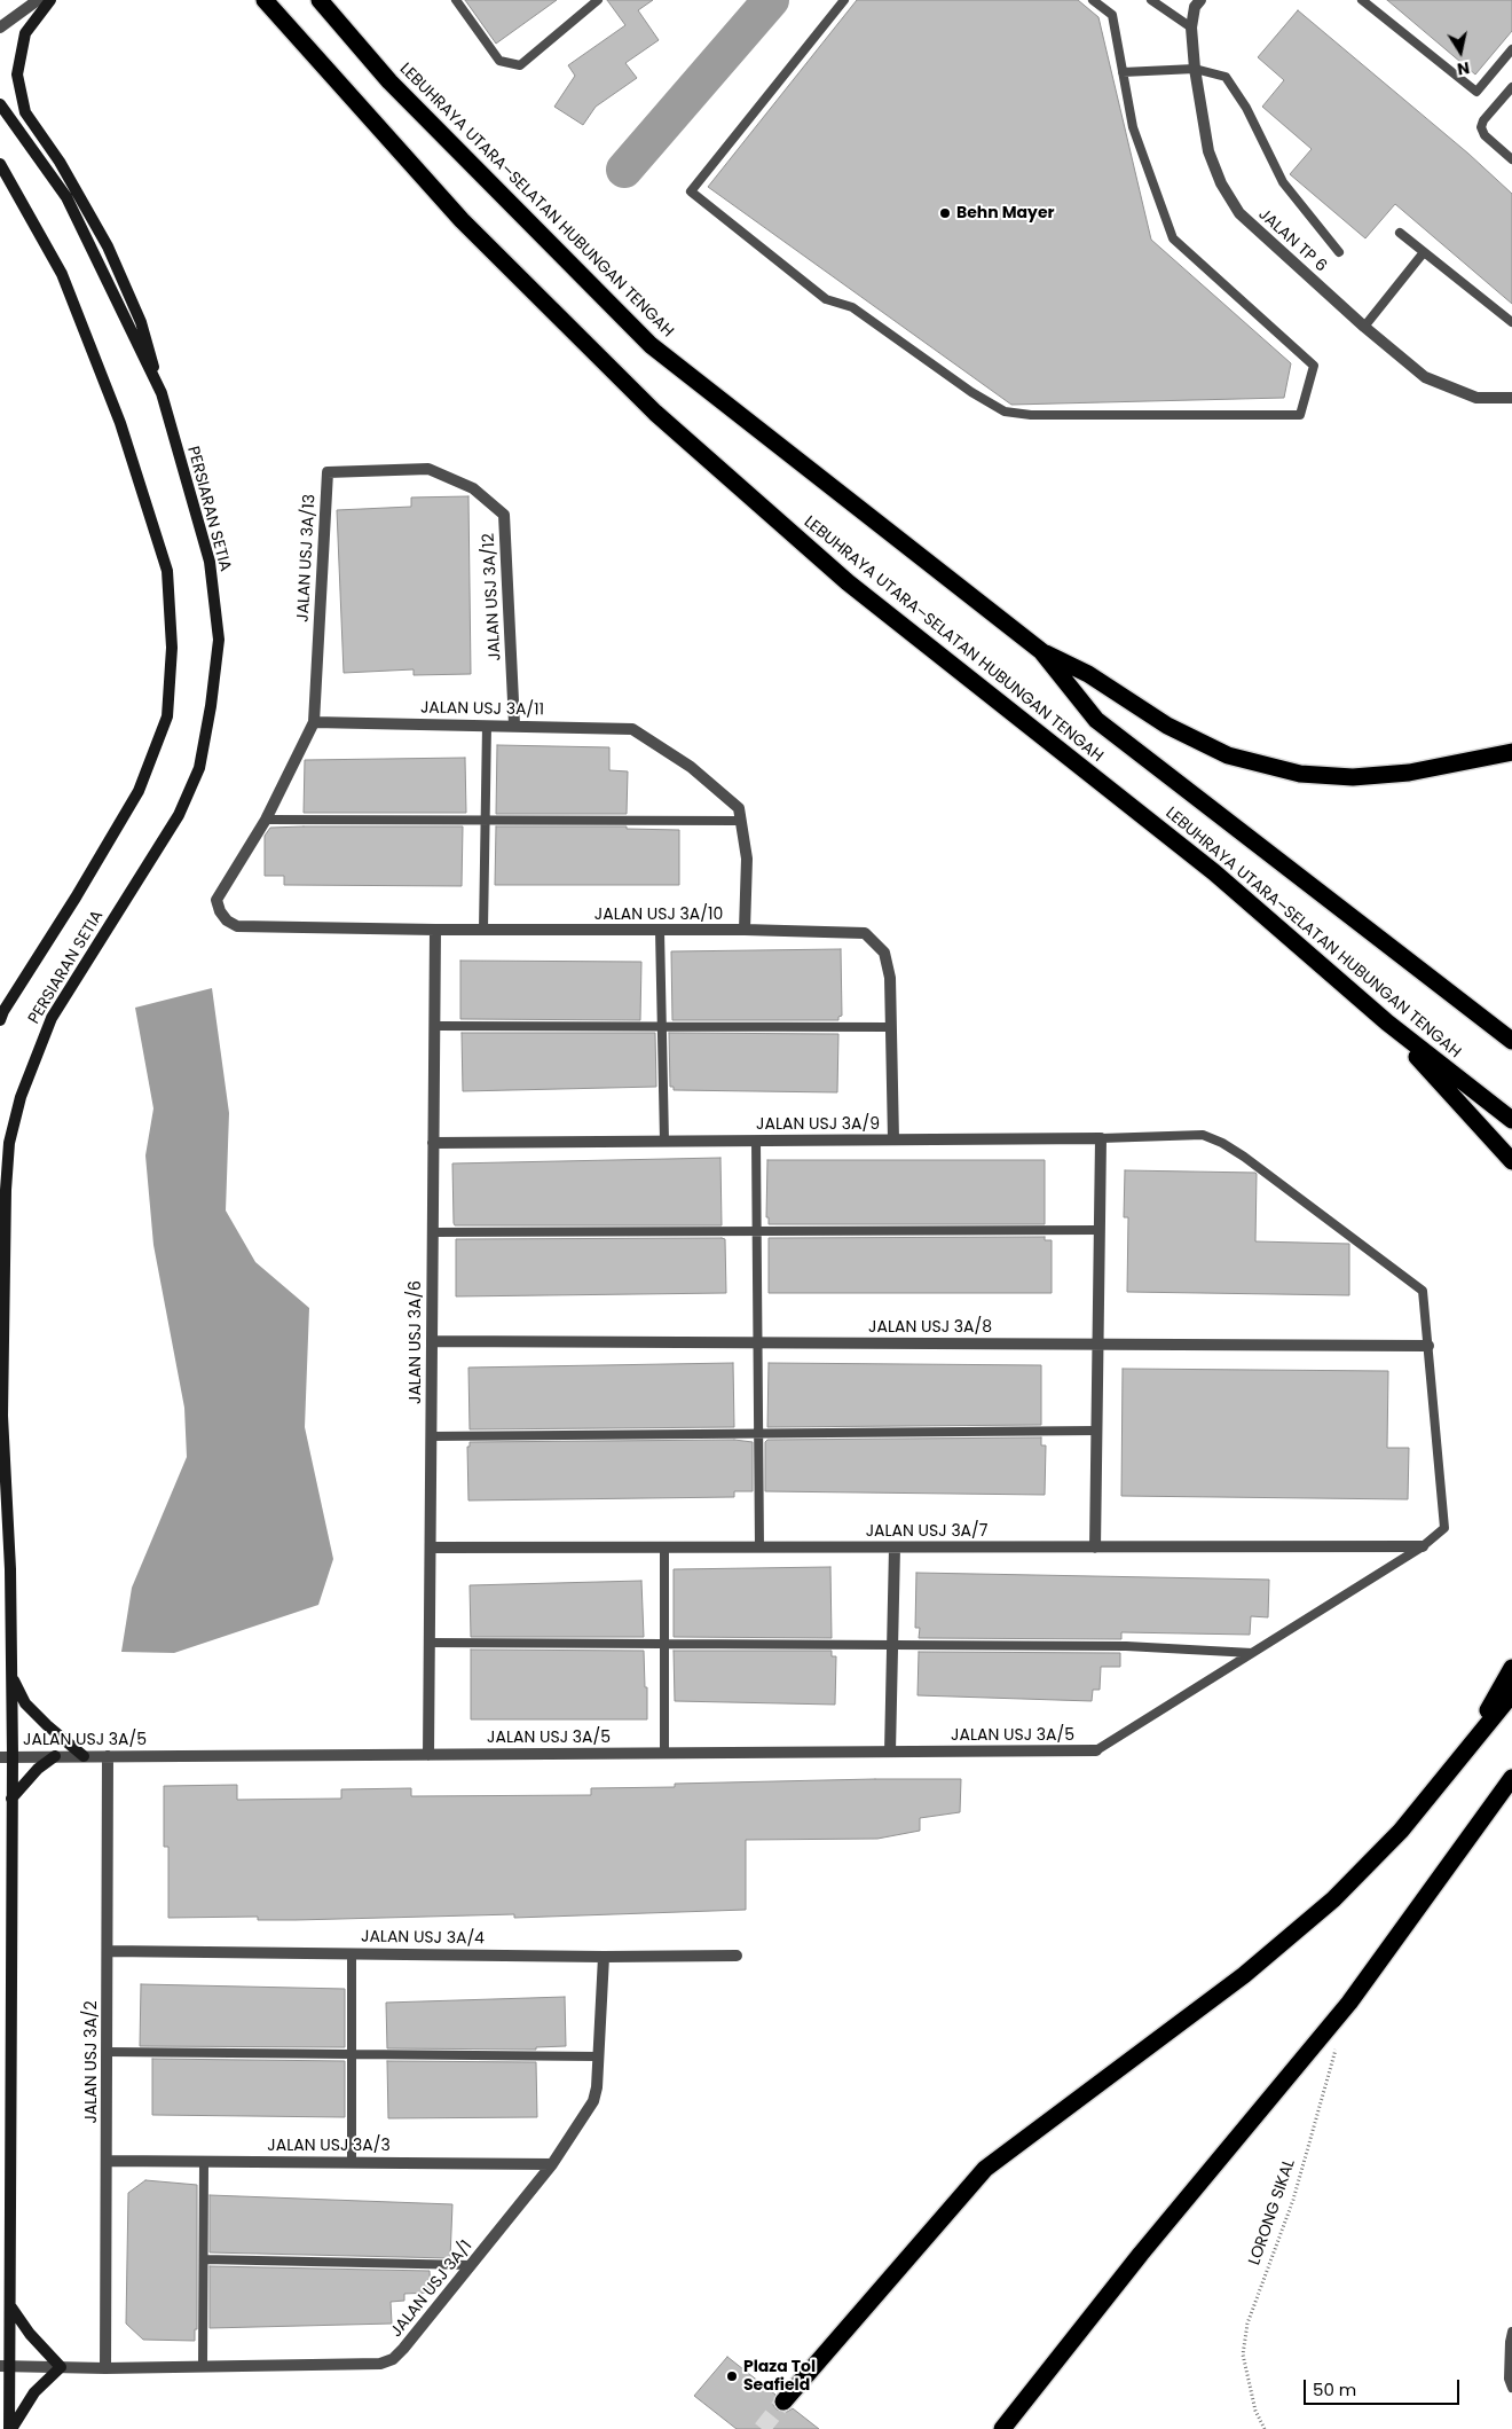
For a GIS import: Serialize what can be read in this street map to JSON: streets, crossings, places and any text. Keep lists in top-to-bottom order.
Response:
{
  "streets": {
    "highway": ["LEBUHRAYA UTARA–SELATAN HUBUNGAN TENGAH"],
    "main road": ["PERSIARAN SETIA"],
    "street": [
      "JALAN TP 6",
      "JALAN USJ 3A/13",
      "JALAN USJ 3A/12",
      "JALAN USJ 3A/11",
      "JALAN USJ 3A/10",
      "JALAN USJ 3A/9",
      "JALAN USJ 3A/8",
      "JALAN USJ 3A/6",
      "JALAN USJ 3A/7",
      "JALAN USJ 3A/5",
      "JALAN USJ 3A/4",
      "JALAN USJ 3A/2",
      "JALAN USJ 3A/3",
      "JALAN USJ 3A/1"
    ],
    "path": ["LORONG SIKAL"]
  },
  "crossings": [
    ["PERSIARAN SETIA", "JALAN USJ 3A/5"],
    ["PERSIARAN SETIA", "JALAN USJ 3A/1"],
    ["JALAN USJ 3A/13", "JALAN USJ 3A/12"],
    ["JALAN USJ 3A/13", "JALAN USJ 3A/11"],
    ["JALAN USJ 3A/12", "JALAN USJ 3A/11"],
    ["JALAN USJ 3A/11", "JALAN USJ 3A/10"],
    ["JALAN USJ 3A/10", "JALAN USJ 3A/9"],
    ["JALAN USJ 3A/10", "JALAN USJ 3A/6"],
    ["JALAN USJ 3A/9", "JALAN USJ 3A/8"],
    ["JALAN USJ 3A/9", "JALAN USJ 3A/6"],
    ["JALAN USJ 3A/8", "JALAN USJ 3A/6"],
    ["JALAN USJ 3A/6", "JALAN USJ 3A/7"],
    ["JALAN USJ 3A/6", "JALAN USJ 3A/5"],
    ["JALAN USJ 3A/5", "JALAN USJ 3A/2"],
    ["JALAN USJ 3A/4", "JALAN USJ 3A/2"],
    ["JALAN USJ 3A/4", "JALAN USJ 3A/1"],
    ["JALAN USJ 3A/2", "JALAN USJ 3A/3"],
    ["JALAN USJ 3A/2", "JALAN USJ 3A/1"],
    ["JALAN USJ 3A/3", "JALAN USJ 3A/1"]
  ],
  "places": ["Behn Mayer", "Plaza Tol Seafield"],
  "scale_bar": "50 m",
  "north": "bottom"
}
